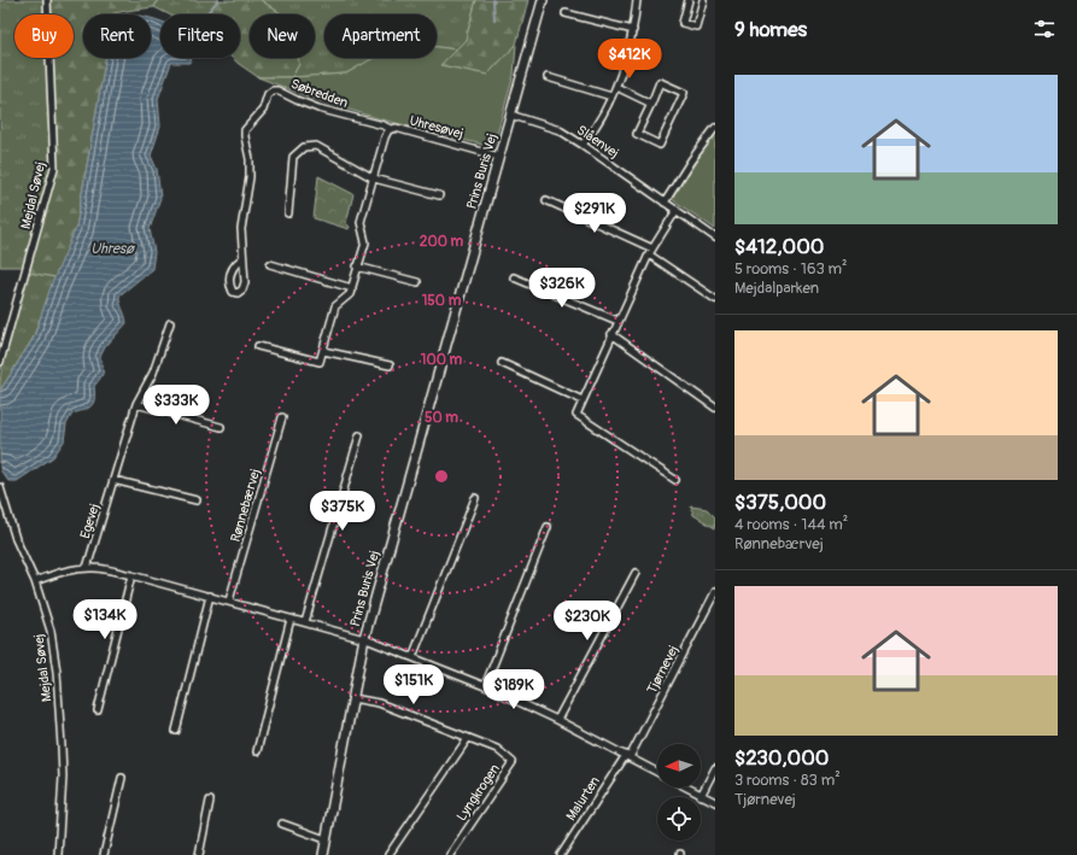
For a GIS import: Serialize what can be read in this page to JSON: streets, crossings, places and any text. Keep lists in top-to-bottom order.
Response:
{
  "streets": {
    "street": [
      "Søbredden",
      "Uhresøvej",
      "Slåenvej",
      "Prins Buris Vej",
      "Mejdal Søvej",
      "Rønnebærvej",
      "Egevej",
      "Tjørnevej",
      "Lyngkrogen",
      "Malurten"
    ]
  },
  "crossings": [
    ["Søbredden", "Uhresøvej"],
    ["Uhresøvej", "Prins Buris Vej"],
    ["Slåenvej", "Prins Buris Vej"],
    ["Prins Buris Vej", "Lyngkrogen"],
    ["Tjørnevej", "Malurten"]
  ],
  "water": ["Uhresø"],
  "north": "left",
  "page": {
    "heading": "9 homes",
    "chip": [
      "Buy",
      "Rent",
      "Filters",
      "New",
      "Apartment"
    ],
    "price": [
      "$412K",
      "$291K",
      "$326K",
      "$333K",
      "$375K",
      "$134K",
      "$230K",
      "$151K",
      "$189K"
    ],
    "list": [
      {
        "name": "$412,000",
        "note": "5 rooms · 163 m² · Mejdalparken"
      },
      {
        "name": "$375,000",
        "note": "4 rooms · 144 m² · Rønnebærvej"
      },
      {
        "name": "$230,000",
        "note": "3 rooms · 83 m² · Tjørnevej"
      }
    ]
  },
  "rings": [
    "200 m",
    "150 m",
    "100 m",
    "50 m"
  ]
}
